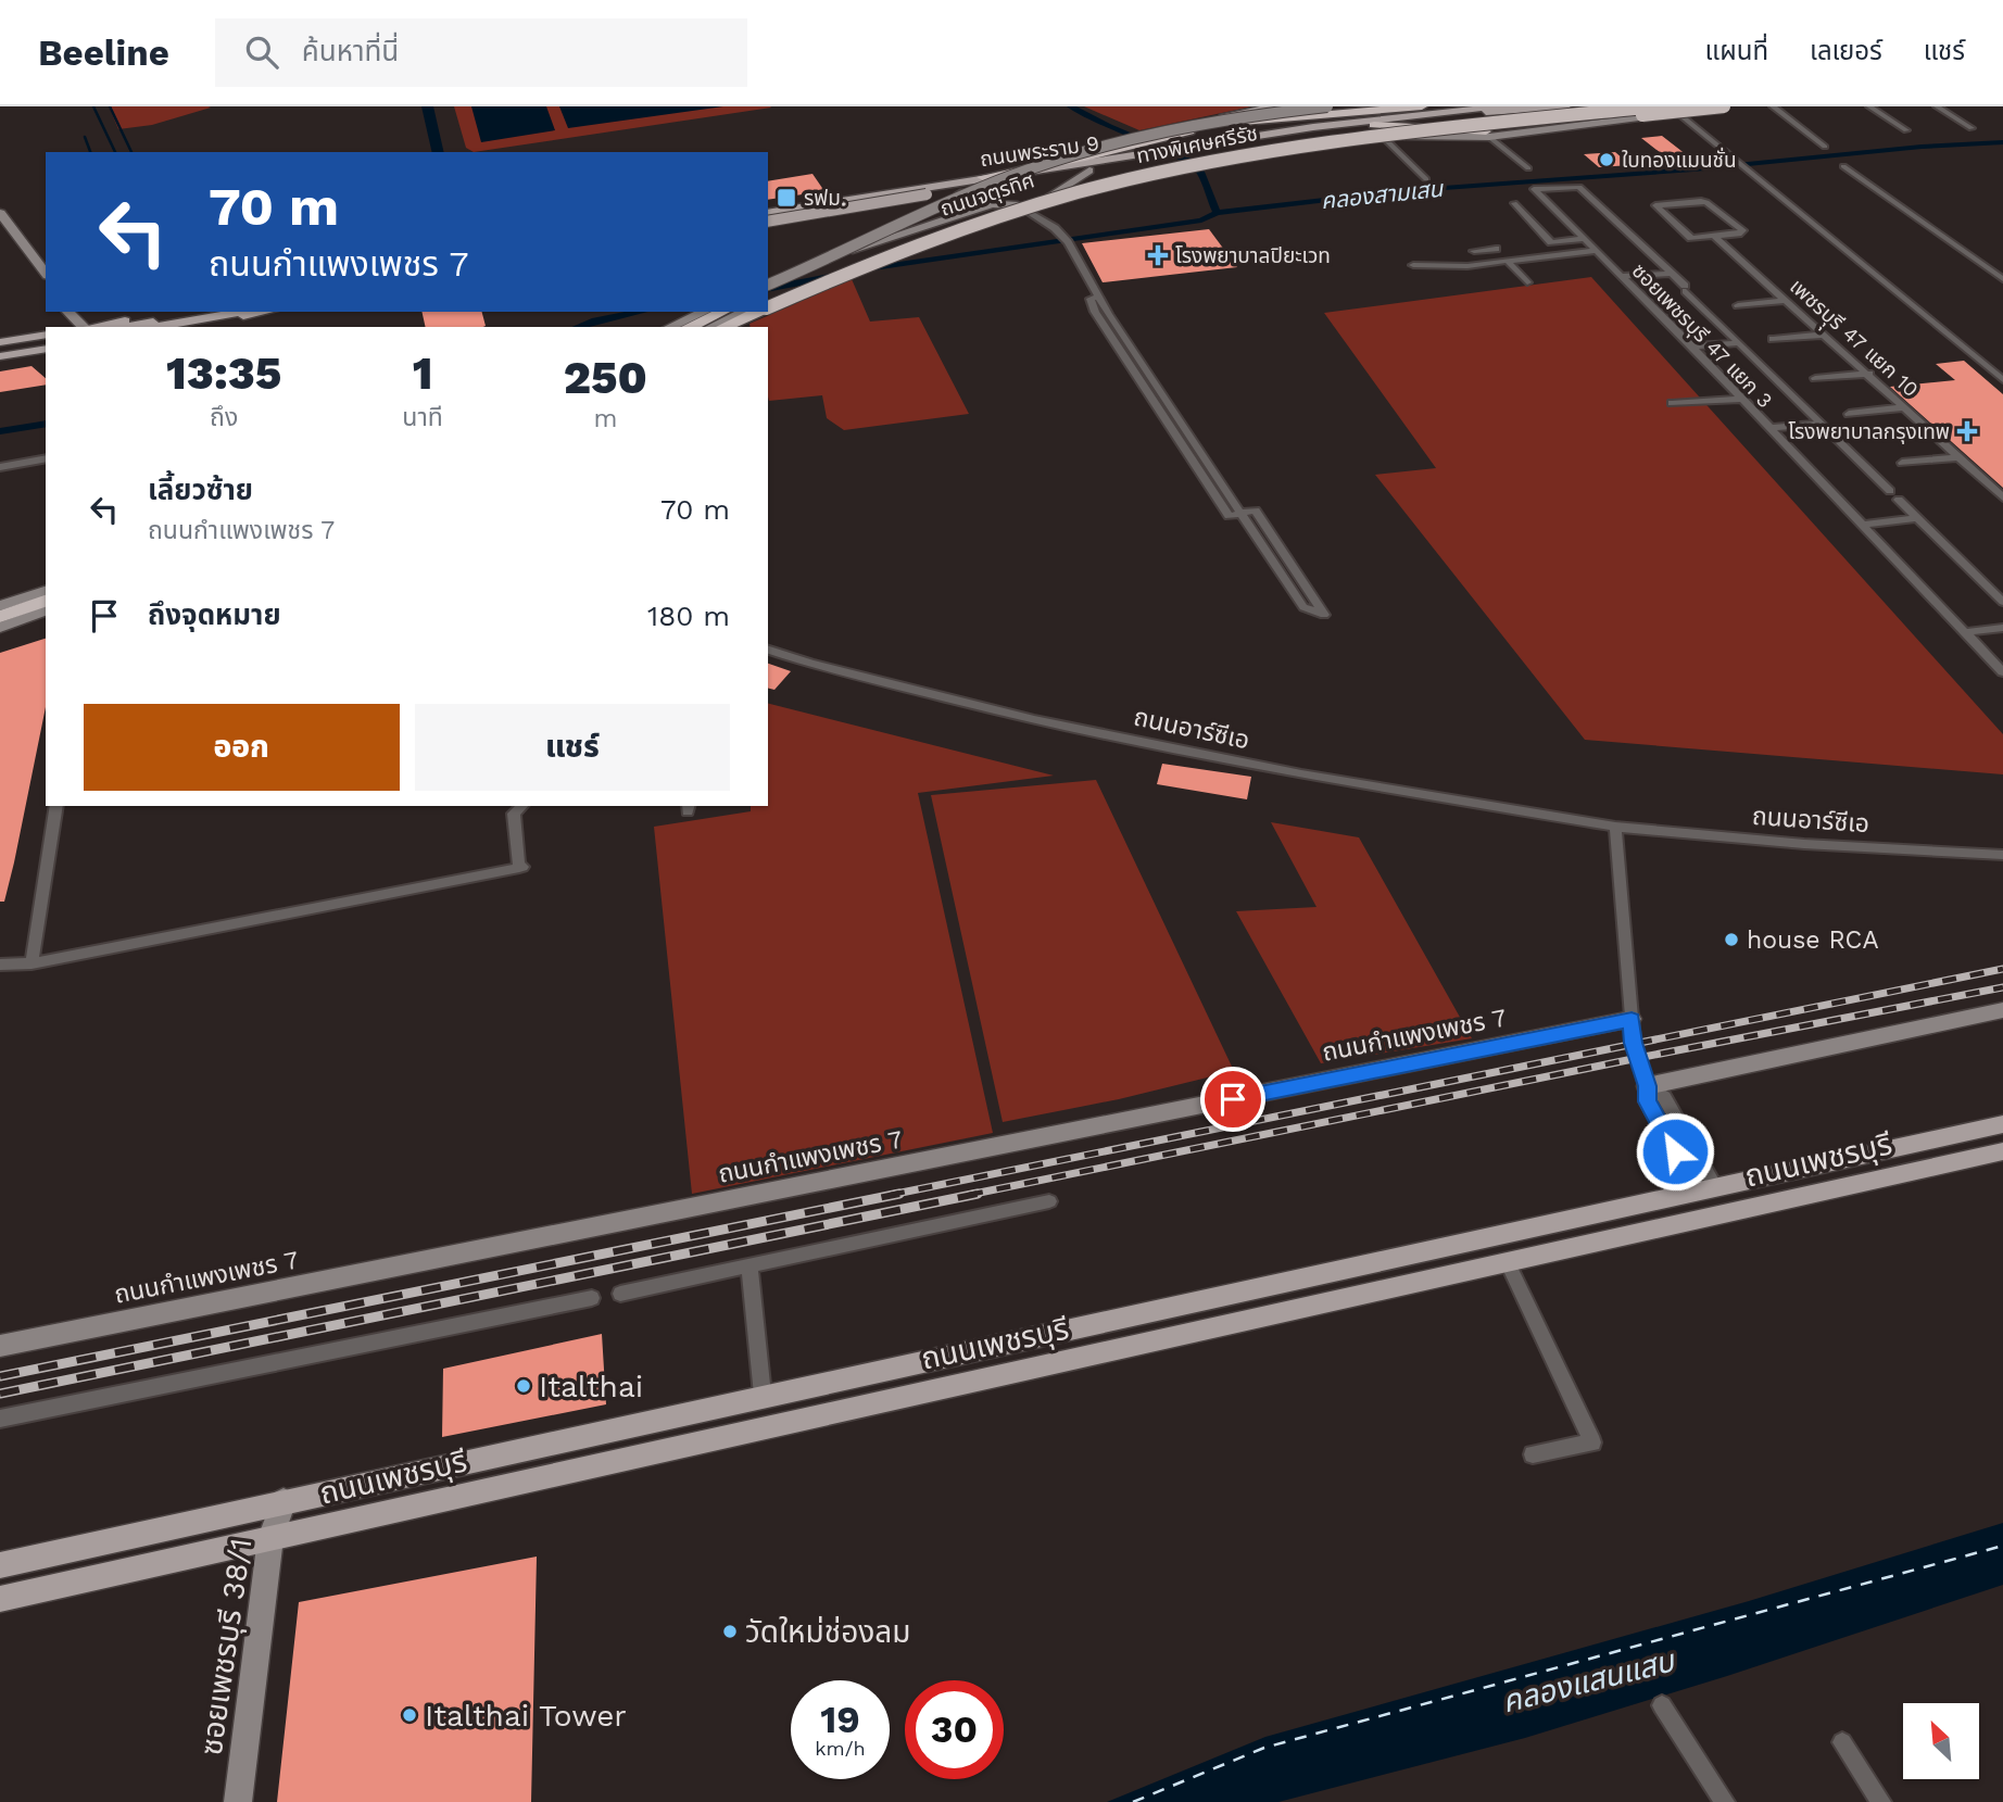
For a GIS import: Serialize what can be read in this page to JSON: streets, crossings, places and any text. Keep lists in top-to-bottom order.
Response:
{
  "streets": {
    "highway": ["ทางพิเศษศรีรัช"],
    "main road": [
      "ถนนพระราม 9",
      "ถนนจตุรทิศ",
      "ถนนกำแพงเพชร 7",
      "ถนนเพชรบุรี",
      "ซอยเพชรบุรี 38/1"
    ],
    "street": ["ซอยเพชรบุรี 47 แยก 3", "เพชรบุุรี 47 แยก 10", "ถนนอาร์ซีเอ"]
  },
  "crossings": [
    ["ทางพิเศษศรีรัช", "ถนนพระราม 9"],
    ["ถนนพระราม 9", "ถนนจตุรทิศ"],
    ["ถนนเพชรบุรี", "ซอยเพชรบุรี 38/1"]
  ],
  "water": ["คลองสามเสน", "คลองแสนแสบ"],
  "places": {
    "other": [
      "ใบทองแมนชั่น",
      "house RCA",
      "Italthai",
      "วัดใหม่ช่องลม",
      "Italthai Tower"
    ],
    "transit": ["รฟม."],
    "health": ["โรงพยาบาลปิยะเวท", "โรงพยาบาลกรุงเทพ"]
  },
  "north": "top left",
  "page": {
    "header": "Beeline",
    "search": "ค้นหาที่นี่",
    "nav": ["แผนที่", "เลเยอร์", "แชร์"],
    "turn": ["70 m", "ถนนกำแพงเพชร 7"],
    "eta": [
      "13:35",
      "ถึง",
      "1",
      "นาที",
      "250",
      "m"
    ],
    "list": [
      {
        "name": "เลี้ยวซ้าย",
        "note": "ถนนกำแพงเพชร 7",
        "value": "70 m"
      },
      {
        "name": "ถึงจุดหมาย",
        "value": "180 m"
      }
    ],
    "buttons": ["ออก", "แชร์"],
    "speed": "19 km/h",
    "limit": "30"
  }
}
